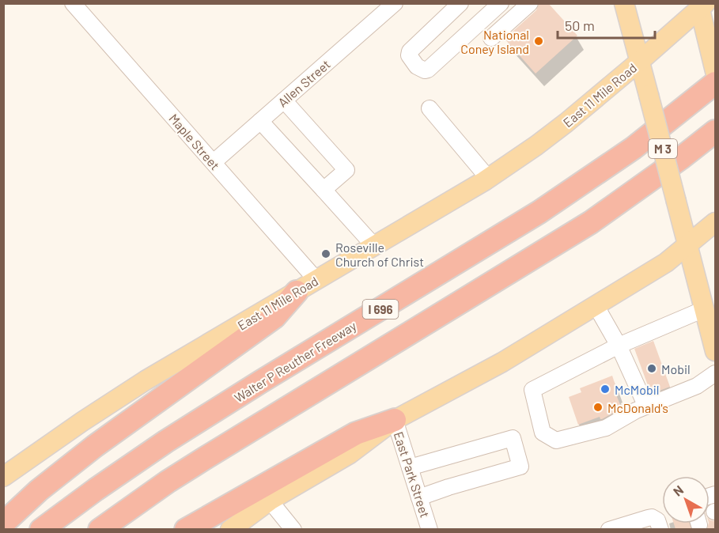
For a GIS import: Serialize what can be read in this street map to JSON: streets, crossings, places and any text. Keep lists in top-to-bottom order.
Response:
{
  "streets": {
    "highway": ["I 696", "Walter P Reuther Freeway"],
    "main road": ["East 11 Mile Road", "M 3"],
    "street": ["Allen Street", "Maple Street", "East Park Street"]
  },
  "crossings": [
    ["Allen Street", "Maple Street"],
    ["East 11 Mile Road", "Maple Street"],
    ["East 11 Mile Road", "M 3"]
  ],
  "places": [
    "National Coney Island",
    "Roseville Church of Christ",
    "Mobil",
    "McMobil",
    "McDonald's"
  ],
  "scale_bar": "50 m",
  "north": "top left"
}
